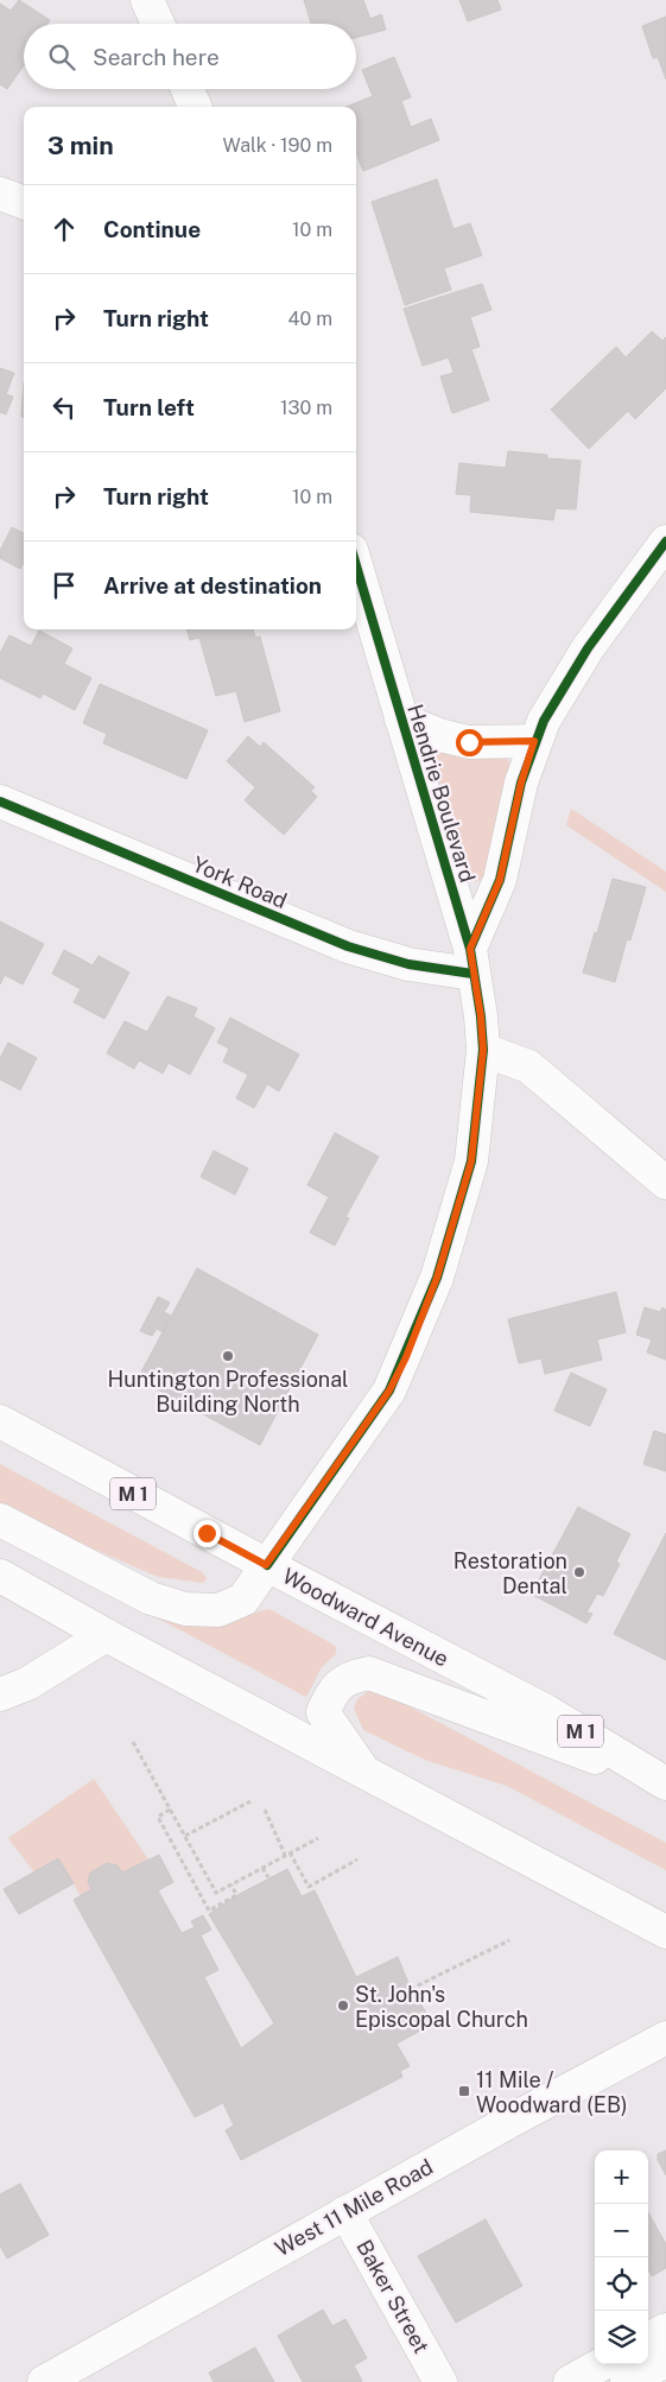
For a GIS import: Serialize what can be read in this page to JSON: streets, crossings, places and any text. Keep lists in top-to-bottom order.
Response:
{
  "streets": {
    "main road": [
      "Hendrie Boulevard",
      "York Road",
      "M 1",
      "Woodward Avenue",
      "West 11 Mile Road",
      "Baker Street"
    ]
  },
  "crossings": [
    ["Hendrie Boulevard", "York Road"],
    ["Hendrie Boulevard", "Woodward Avenue"],
    ["West 11 Mile Road", "Baker Street"]
  ],
  "places": {
    "other": ["Huntington Professional Building North", "Restoration Dental", "St. John's Episcopal Church"],
    "transit": ["11 Mile / Woodward (EB)"]
  },
  "page": {
    "search": "Search here",
    "heading": ["3 min", "Walk · 190 m"],
    "list": [
      ["Continue", "10 m"],
      ["Turn right", "40 m"],
      ["Turn left", "130 m"],
      ["Turn right", "10 m"],
      "Arrive at destination"
    ],
    "map_buttons": ["+", "−"]
  }
}
